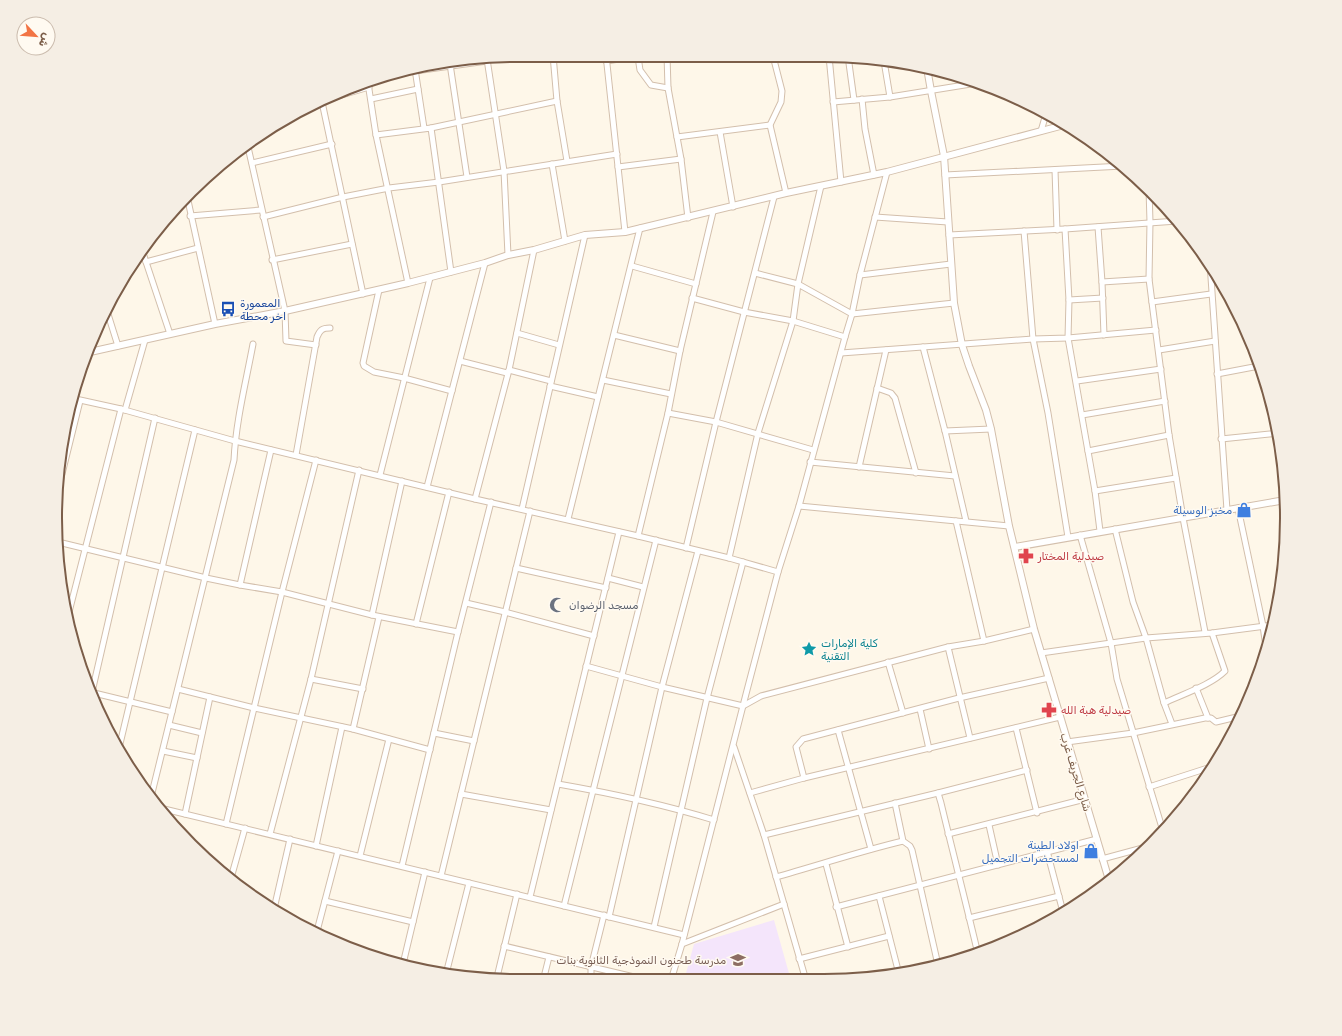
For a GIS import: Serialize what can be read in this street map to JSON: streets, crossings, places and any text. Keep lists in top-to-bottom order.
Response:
{
  "streets": {
    "street": ["شارع الجريف غرب"]
  },
  "places": {
    "bus stop": ["المعمورة اخر محطة"],
    "shop": ["مخبز الوسيلة", "اولاد الطينة لمستحضرات التجميل"],
    "pharmacy": ["صيدلية المختار", "صيدلية هبة الله"],
    "mosque": ["مسجد الرضوان"],
    "place": ["كلية الإمارات التقنية"],
    "school or university": ["مدرسة طحنون النموذجية الثانوية بنات"]
  },
  "north": "bottom right"
}
